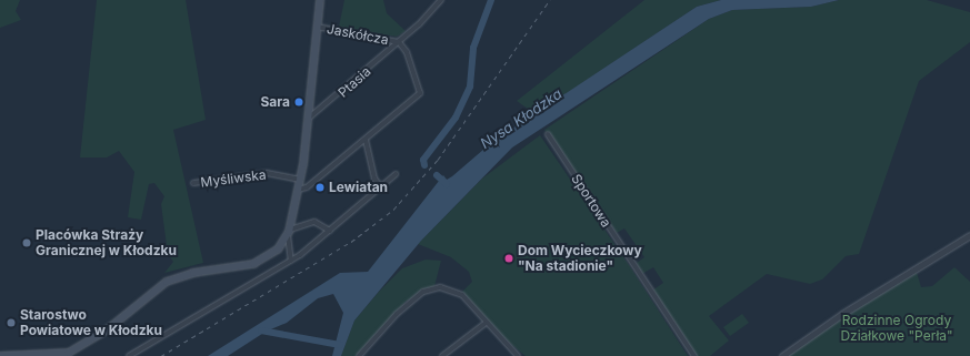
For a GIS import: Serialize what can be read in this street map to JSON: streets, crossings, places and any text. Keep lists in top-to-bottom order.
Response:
{
  "streets": {
    "street": [
      "Jaskółcza",
      "Ptasia",
      "Myśliwska",
      "Sportowa"
    ]
  },
  "crossings": [
    ["Jaskółcza", "Ptasia"]
  ],
  "water": ["Nysa Kłodzka"],
  "parks": ["Rodzinne Ogrody Działkowe \"Perła\""],
  "places": [
    "Sara",
    "Lewiatan",
    "Placówka Straży Granicznej w Kłodzku",
    "Dom Wycieczkowy \"Na stadionie\"",
    "Starostwo Powiatowe w Kłodzku"
  ]
}
